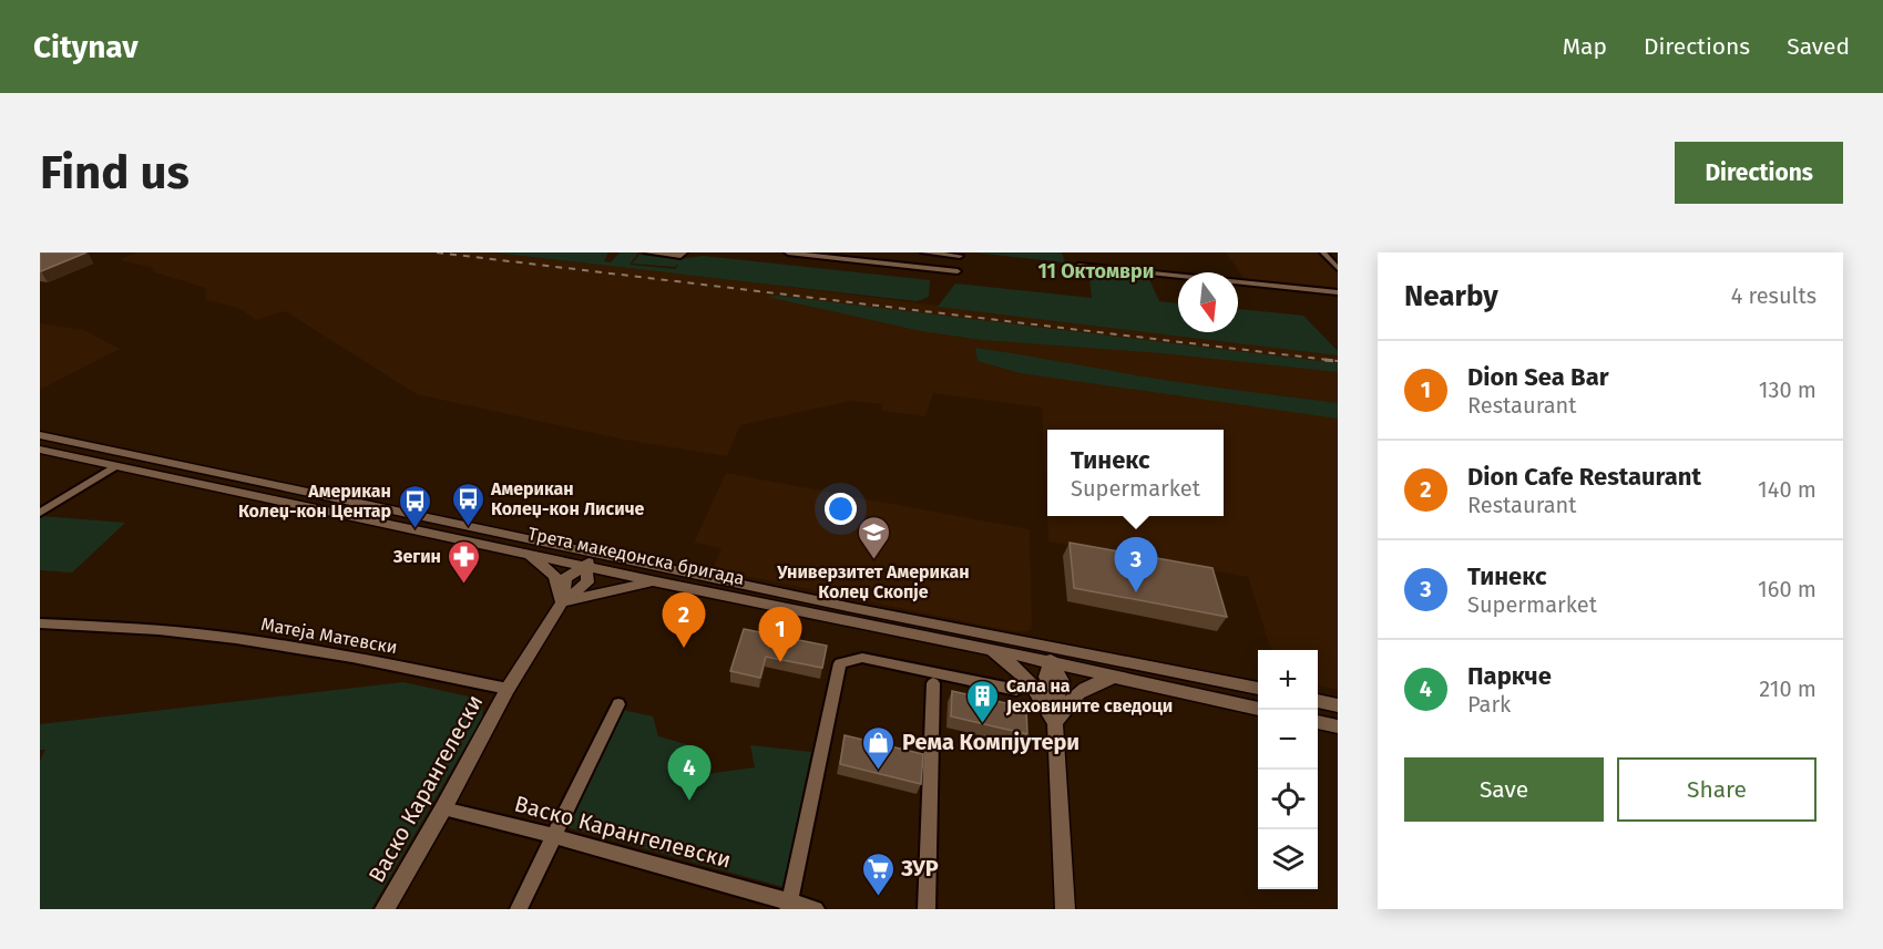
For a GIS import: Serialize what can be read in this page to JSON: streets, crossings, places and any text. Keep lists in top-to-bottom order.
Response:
{
  "streets": {
    "street": [
      "Трета македонска бригада",
      "Матеја Матевски",
      "Васко Карангелески",
      "Васко Карангелевски"
    ]
  },
  "crossings": [
    ["Матеја Матевски", "Васко Карангелески"],
    ["Васко Карангелески", "Васко Карангелевски"]
  ],
  "districts": ["11 Октомври"],
  "places": {
    "bus stop": ["Американ Колеџ-кон Лисиче", "Американ Колеџ-кон Центар"],
    "school or university": ["Универзитет Американ Колеџ Скопје"],
    "pharmacy": ["Зегин"],
    "building": ["Сала на Јеховините сведоци"],
    "shop": ["Рема Компјутери"],
    "supermarket": ["ЗУР"]
  },
  "north": "bottom",
  "page": {
    "header": "Citynav",
    "nav": ["Map", "Directions", "Saved"],
    "buttons": [
      "Directions",
      ["Save", "Share"]
    ],
    "title": "Find us",
    "heading": ["Nearby", "4 results"],
    "list": [
      {
        "mark": "1",
        "name": "Dion Sea Bar",
        "note": "Restaurant",
        "value": "130 m"
      },
      {
        "mark": "2",
        "name": "Dion Cafe Restaurant",
        "note": "Restaurant",
        "value": "140 m"
      },
      {
        "mark": "3",
        "name": "Тинекс",
        "note": "Supermarket",
        "value": "160 m"
      },
      {
        "mark": "4",
        "name": "Паркче",
        "note": "Park",
        "value": "210 m"
      }
    ],
    "popup": ["Тинекс", "Supermarket"],
    "pins": [
      "3",
      "2",
      "1",
      "4"
    ],
    "map_buttons": ["+", "−"]
  }
}
